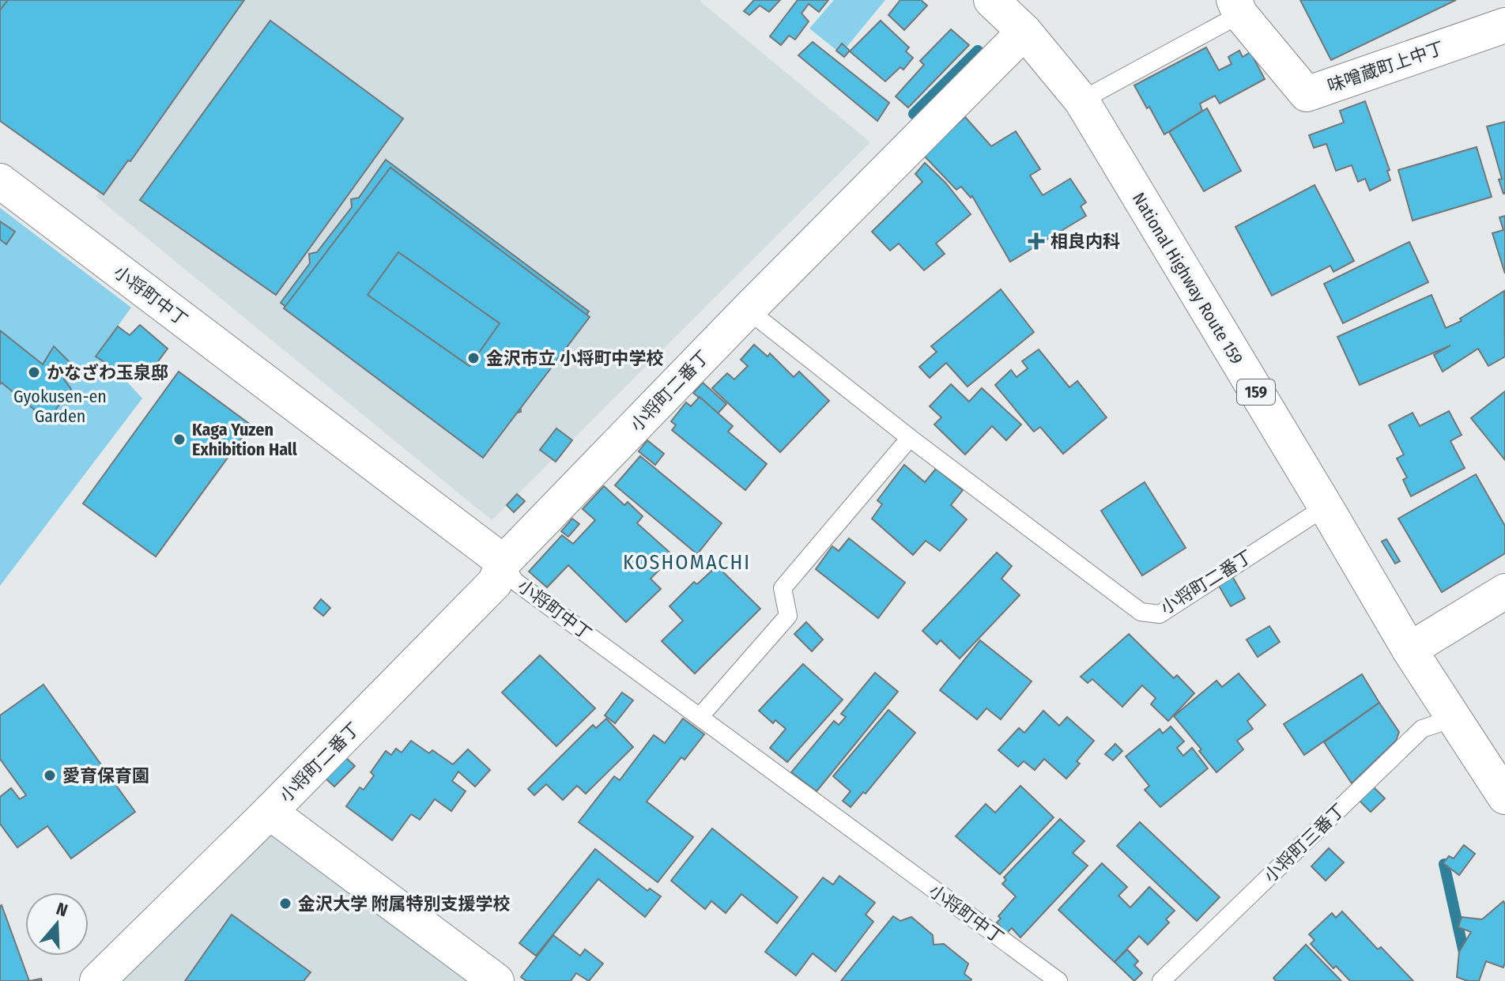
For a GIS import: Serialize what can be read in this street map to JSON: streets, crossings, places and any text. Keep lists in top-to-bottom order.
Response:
{
  "streets": {
    "main road": [
      "味噌蔵町上中丁",
      "National Highway Route 159",
      "小将町中丁",
      "小将町二番丁",
      "159"
    ],
    "lane": ["小将町三番丁"]
  },
  "crossings": [
    ["National Highway Route 159", "小将町二番丁"],
    ["National Highway Route 159", "小将町三番丁"],
    ["小将町中丁", "小将町二番丁"]
  ],
  "districts": ["KOSHOMACHI"],
  "parks": ["Gyokusen-en Garden"],
  "places": {
    "health": ["相良内科"],
    "other": [
      "金沢市立 小将町中学校",
      "かなざわ玉泉邸",
      "Kaga Yuzen Exhibition Hall",
      "愛育保育園",
      "金沢大学 附属特別支援学校"
    ]
  },
  "north": "top"
}
